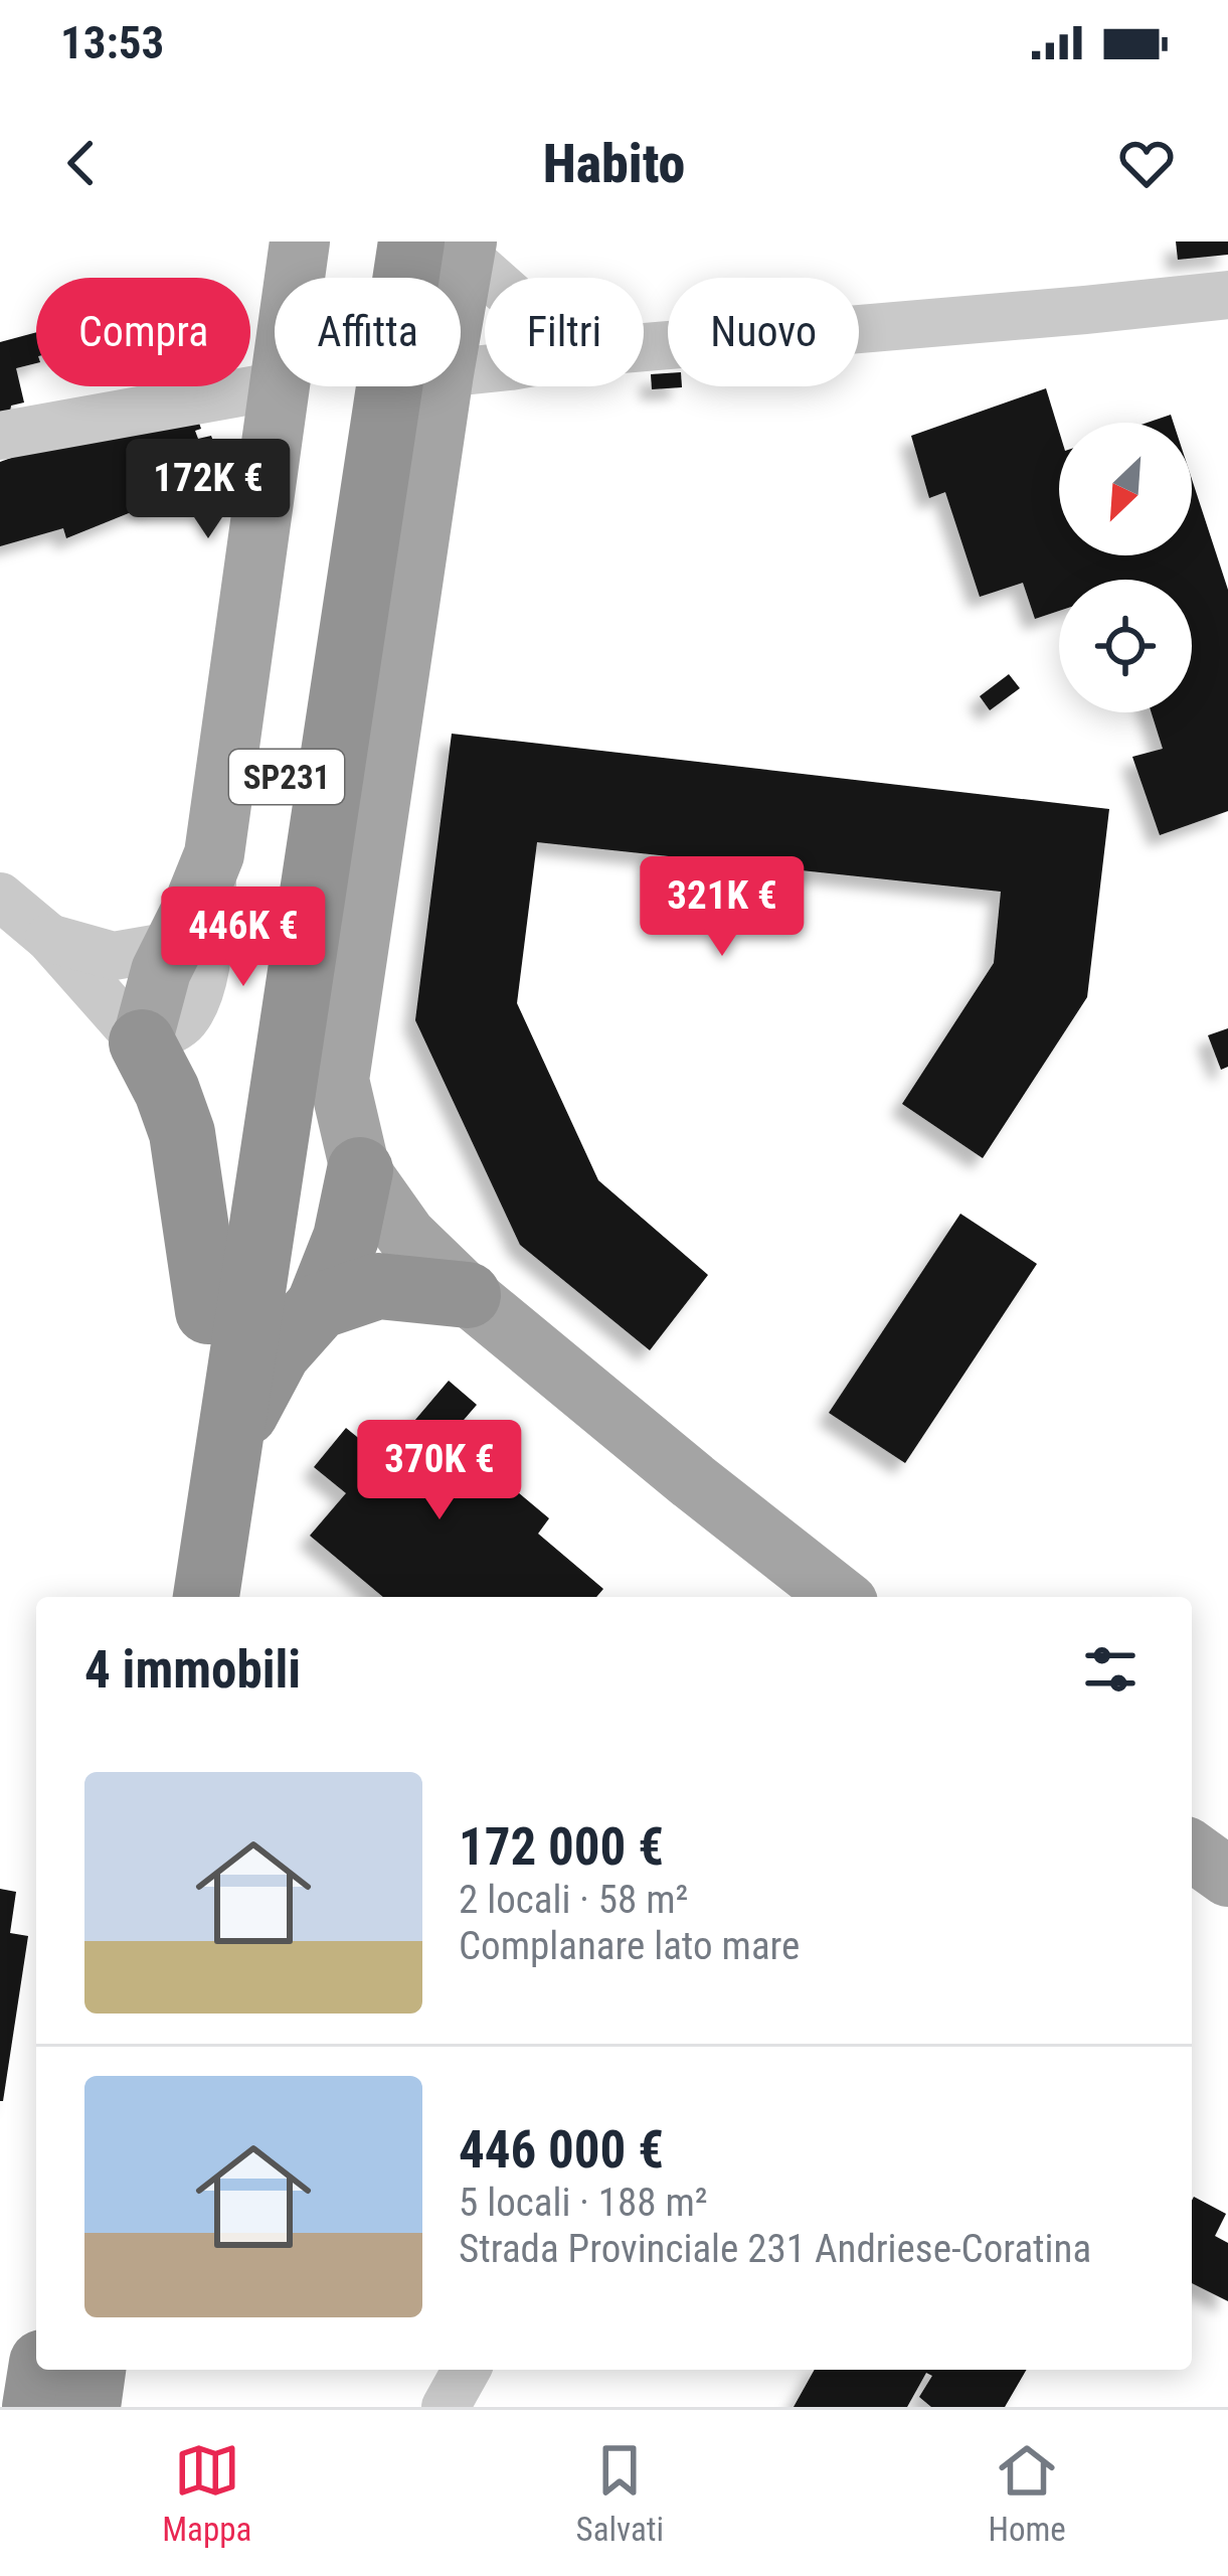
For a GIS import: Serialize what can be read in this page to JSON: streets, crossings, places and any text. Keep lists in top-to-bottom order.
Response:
{
  "streets": {
    "highway": ["SP231"]
  },
  "north": "bottom left",
  "page": {
    "status": "13:53",
    "header": "Habito",
    "chip": [
      "Compra",
      "Affitta",
      "Filtri",
      "Nuovo"
    ],
    "price": [
      "172K €",
      "321K €",
      "446K €",
      "370K €"
    ],
    "heading": "4 immobili",
    "list": [
      {
        "name": "172 000 €",
        "note": "2 locali · 58 m² · Complanare lato mare"
      },
      {
        "name": "446 000 €",
        "note": "5 locali · 188 m² · Strada Provinciale 231 Andriese-Coratina"
      }
    ],
    "tabs": ["Mappa", "Salvati", "Home"]
  }
}
